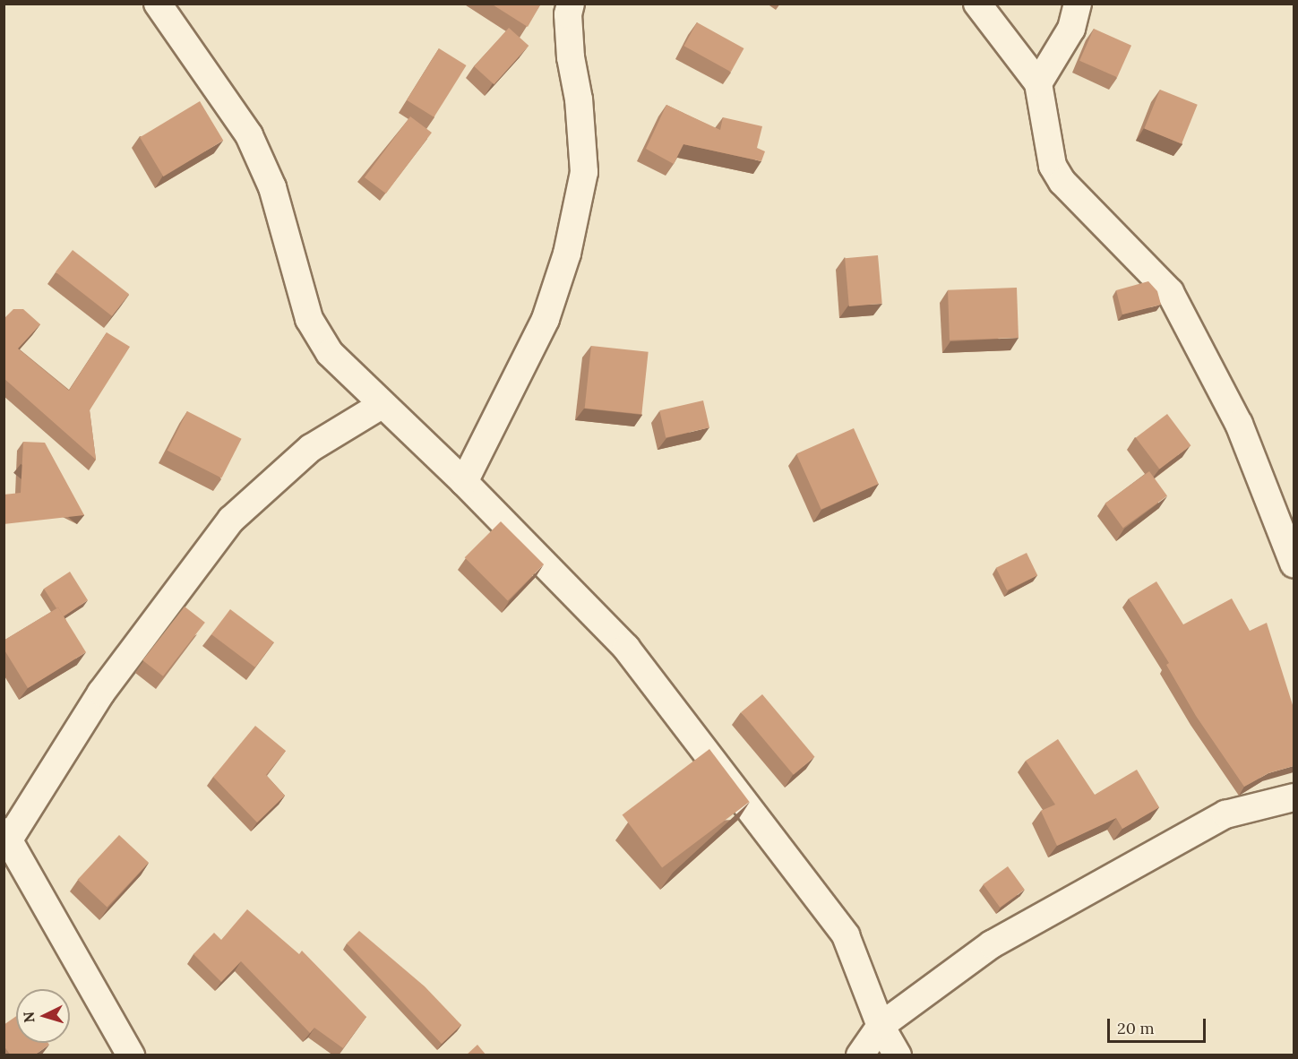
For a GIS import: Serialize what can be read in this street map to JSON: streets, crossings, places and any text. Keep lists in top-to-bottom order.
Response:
{
  "scale_bar": "20 m",
  "north": "left"
}
